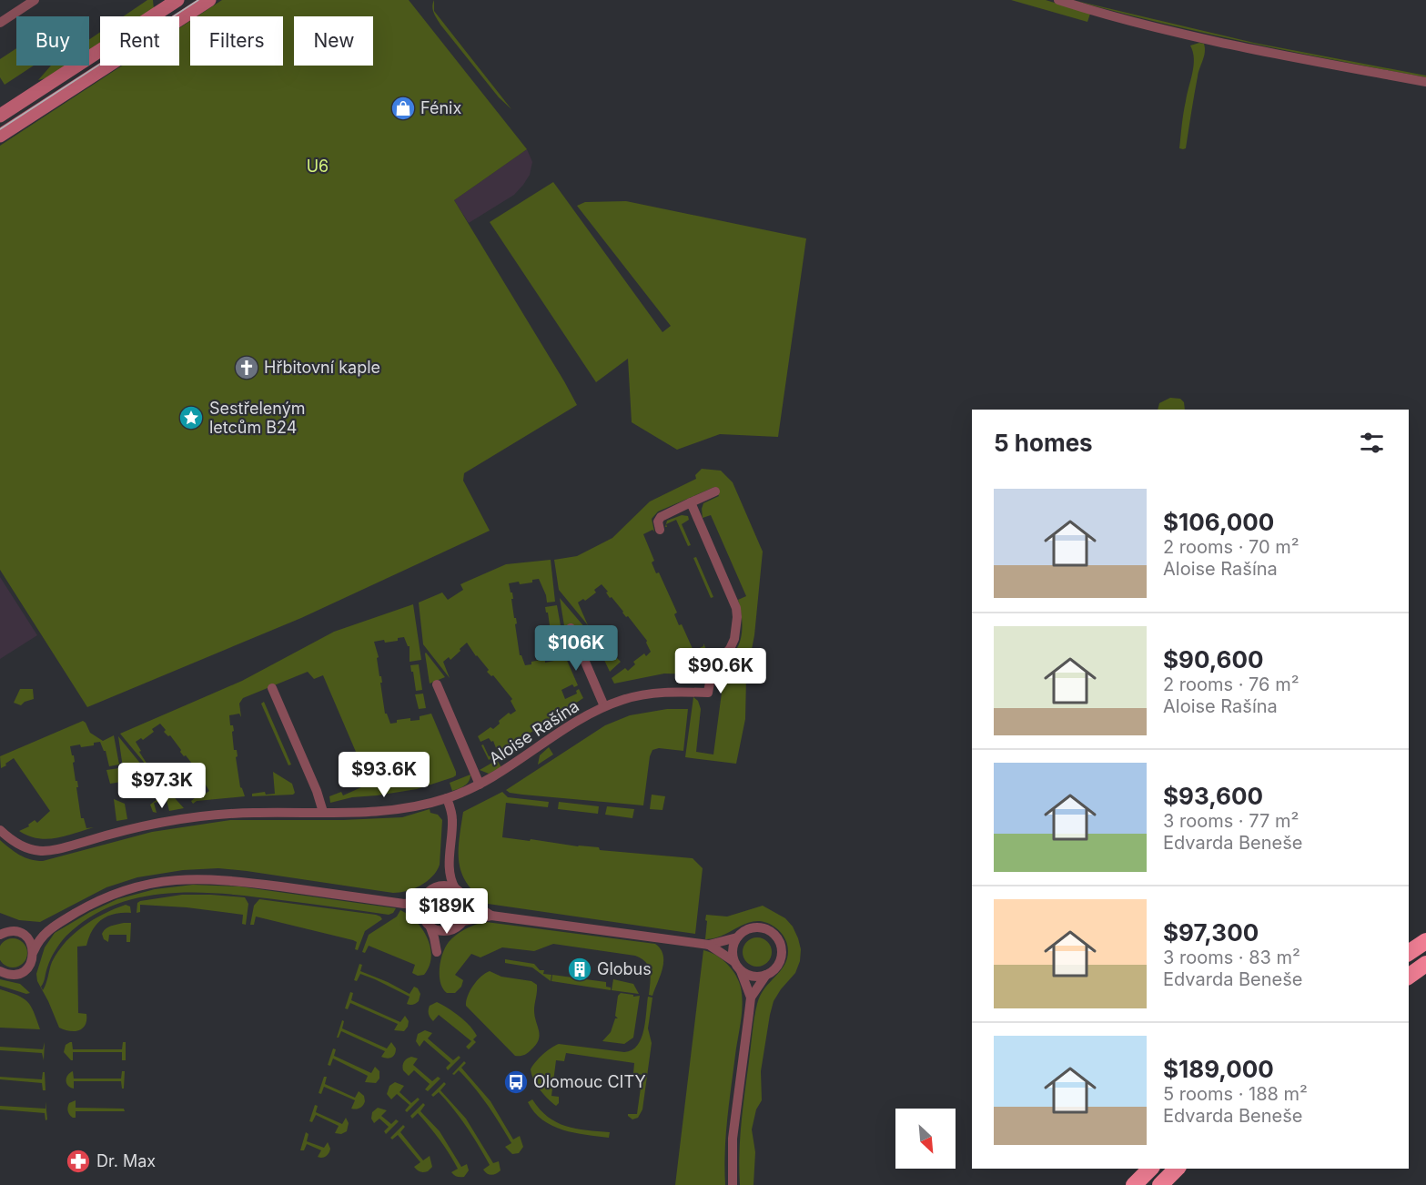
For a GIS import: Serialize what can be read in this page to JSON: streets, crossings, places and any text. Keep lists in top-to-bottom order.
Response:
{
  "streets": {
    "street": ["Aloise Rašína"]
  },
  "parks": ["U6"],
  "places": {
    "shop": ["Fénix"],
    "church": ["Hřbitovní kaple"],
    "place": ["Sestřeleným letcům B24"],
    "building": ["Globus"],
    "bus stop": ["Olomouc CITY"],
    "pharmacy": ["Dr. Max"]
  },
  "north": "bottom right",
  "page": {
    "chip": [
      "Buy",
      "Rent",
      "Filters",
      "New"
    ],
    "heading": "5 homes",
    "list": [
      {
        "name": "$106,000",
        "note": "2 rooms · 70 m² · Aloise Rašína"
      },
      {
        "name": "$90,600",
        "note": "2 rooms · 76 m² · Aloise Rašína"
      },
      {
        "name": "$93,600",
        "note": "3 rooms · 77 m² · Edvarda Beneše"
      },
      {
        "name": "$97,300",
        "note": "3 rooms · 83 m² · Edvarda Beneše"
      },
      {
        "name": "$189,000",
        "note": "5 rooms · 188 m² · Edvarda Beneše"
      }
    ],
    "price": [
      "$106K",
      "$90.6K",
      "$93.6K",
      "$97.3K",
      "$189K"
    ]
  }
}
